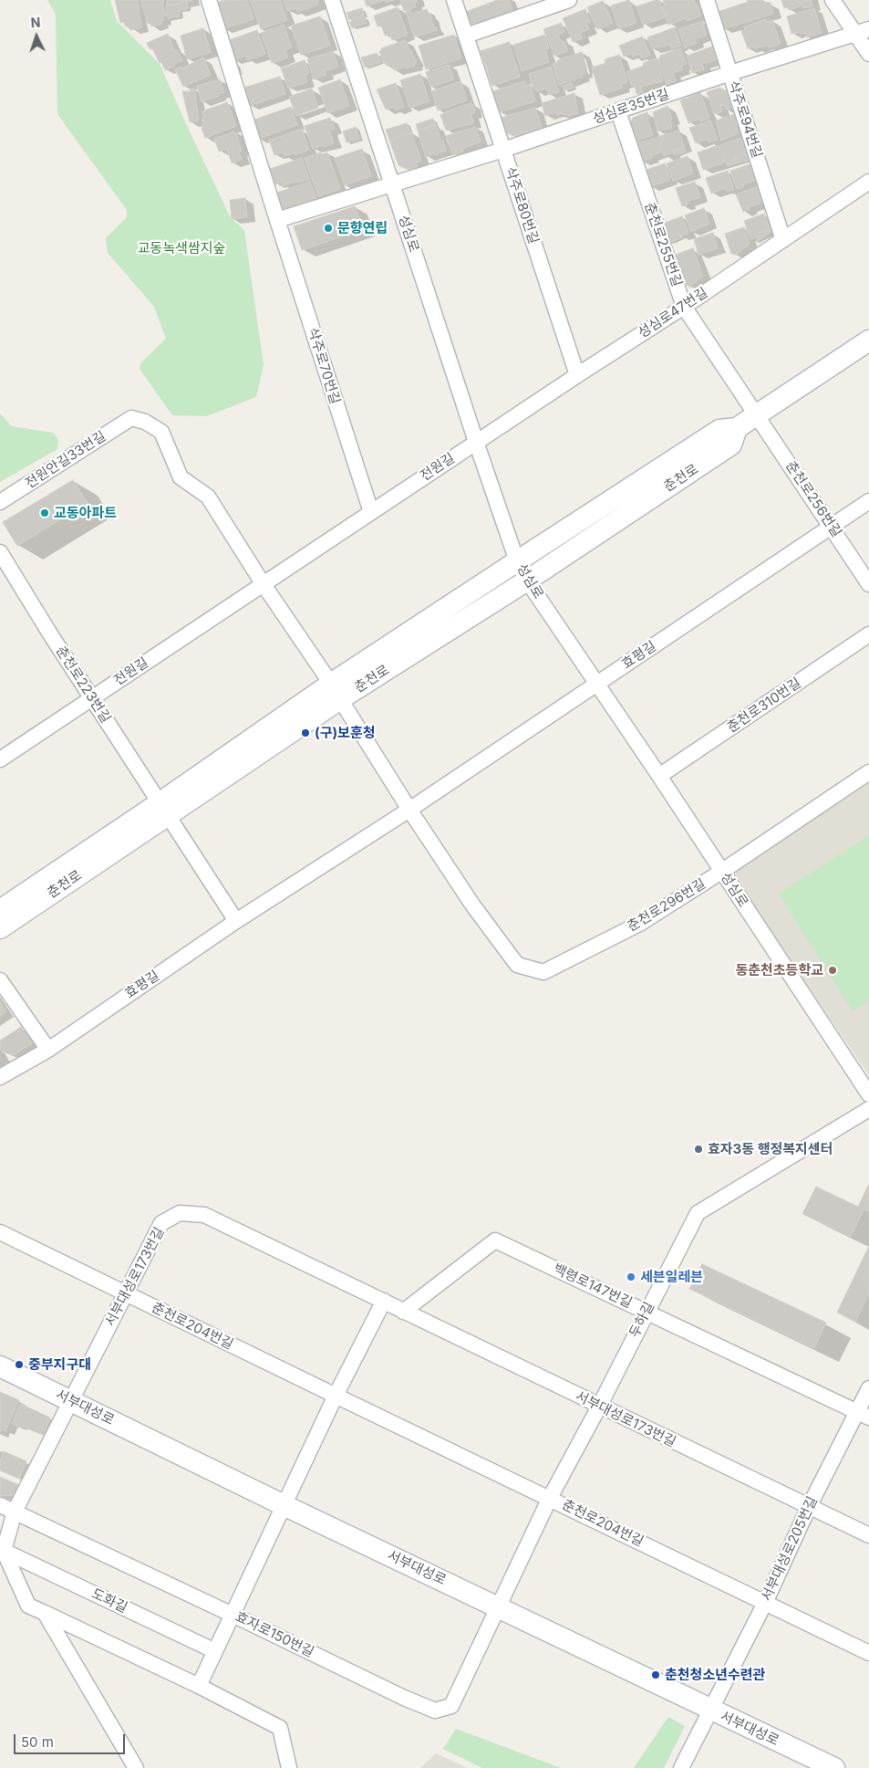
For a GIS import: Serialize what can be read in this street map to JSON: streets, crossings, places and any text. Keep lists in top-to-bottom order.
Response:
{
  "streets": {
    "street": [
      "성심로35번길",
      "삭주로94번길",
      "삭주로80번길",
      "성심로",
      "춘천로255번길",
      "성심로47번길",
      "삭주로70번길",
      "전원안길33번길",
      "전원길",
      "춘천로",
      "춘천로256번길",
      "효평길",
      "춘천로223번길",
      "춘천로310번길",
      "춘천로296번길",
      "서부대성로173번길",
      "백령로147번길",
      "두하길",
      "춘천로204번길",
      "서부대성로",
      "서부대성로205번길",
      "도화길",
      "효자로150번길"
    ]
  },
  "crossings": [
    ["성심로35번길", "삭주로94번길"],
    ["성심로35번길", "삭주로80번길"],
    ["성심로35번길", "성심로"],
    ["성심로35번길", "춘천로255번길"],
    ["삭주로94번길", "성심로47번길"],
    ["삭주로80번길", "성심로47번길"],
    ["성심로", "성심로47번길"],
    ["성심로", "전원길"],
    ["성심로", "춘천로"],
    ["성심로", "효평길"],
    ["성심로", "춘천로310번길"],
    ["성심로", "춘천로296번길"],
    ["춘천로255번길", "성심로47번길"],
    ["춘천로255번길", "춘천로"],
    ["춘천로255번길", "춘천로256번길"],
    ["성심로47번길", "전원길"],
    ["삭주로70번길", "전원길"],
    ["전원안길33번길", "전원길"],
    ["전원길", "춘천로223번길"],
    ["춘천로", "춘천로256번길"],
    ["춘천로", "춘천로223번길"],
    ["춘천로256번길", "효평길"],
    ["효평길", "춘천로296번길"],
    ["서부대성로173번길", "백령로147번길"],
    ["서부대성로173번길", "두하길"],
    ["서부대성로173번길", "춘천로204번길"],
    ["서부대성로173번길", "서부대성로"],
    ["서부대성로173번길", "서부대성로205번길"],
    ["백령로147번길", "두하길"],
    ["백령로147번길", "서부대성로205번길"],
    ["두하길", "춘천로204번길"],
    ["두하길", "서부대성로"],
    ["두하길", "효자로150번길"],
    ["춘천로204번길", "서부대성로205번길"],
    ["서부대성로", "서부대성로205번길"],
    ["서부대성로", "효자로150번길"]
  ],
  "parks": ["교동녹색쌈지숲"],
  "places": [
    "문향연립",
    "교동아파트",
    "(구)보훈청",
    "동춘천초등학교",
    "효자3동 행정복지센터",
    "세븐일레븐",
    "중부지구대",
    "춘천청소년수련관"
  ],
  "scale_bar": "50 m",
  "north": "top"
}
